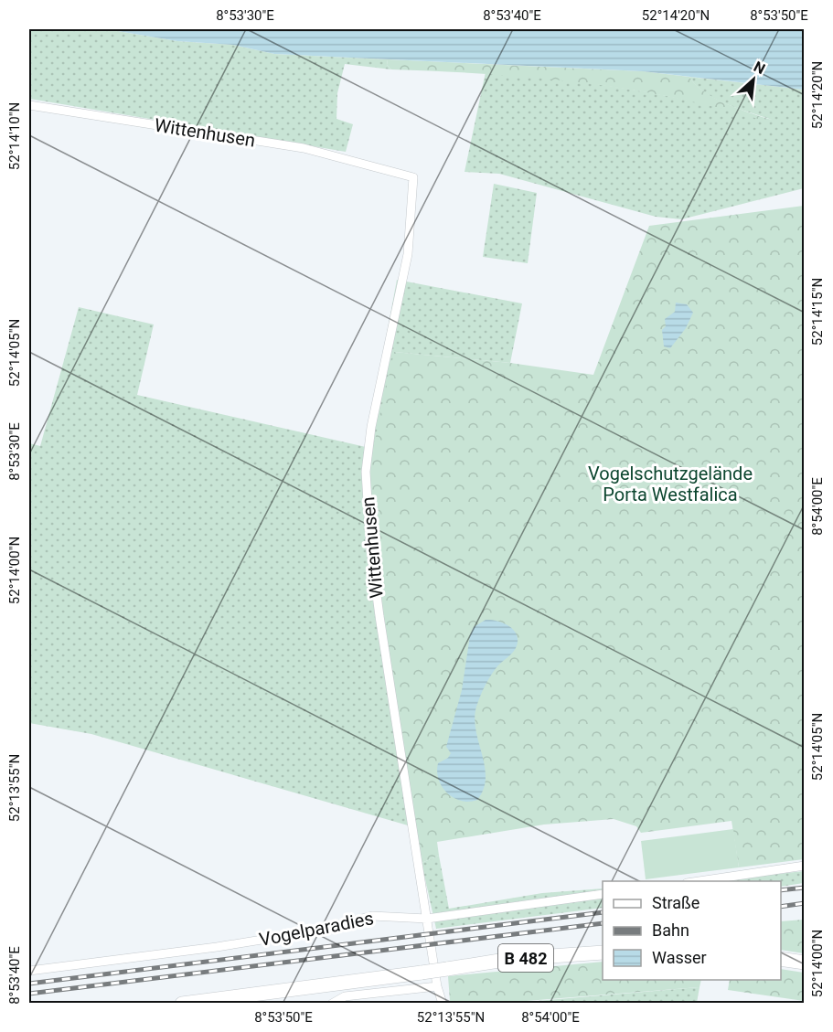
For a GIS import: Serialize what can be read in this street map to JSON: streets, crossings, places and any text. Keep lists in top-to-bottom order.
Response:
{
  "streets": {
    "main road": ["B 482"],
    "street": ["Wittenhusen", "Vogelparadies"]
  },
  "crossings": [
    ["Wittenhusen", "Vogelparadies"]
  ],
  "parks": ["Vogelschutzgelände Porta Westfalica"],
  "legend": ["Straße", "Bahn", "Wasser"],
  "north": "top right",
  "coordinates": [
    "8°53'30\"E",
    "8°53'40\"E",
    "52°14'20\"N",
    "8°53'50\"E",
    "52°14'10\"N",
    "52°14'15\"N",
    "52°14'05\"N",
    "8°54'00\"E",
    "52°14'00\"N",
    "52°13'55\"N"
  ]
}
